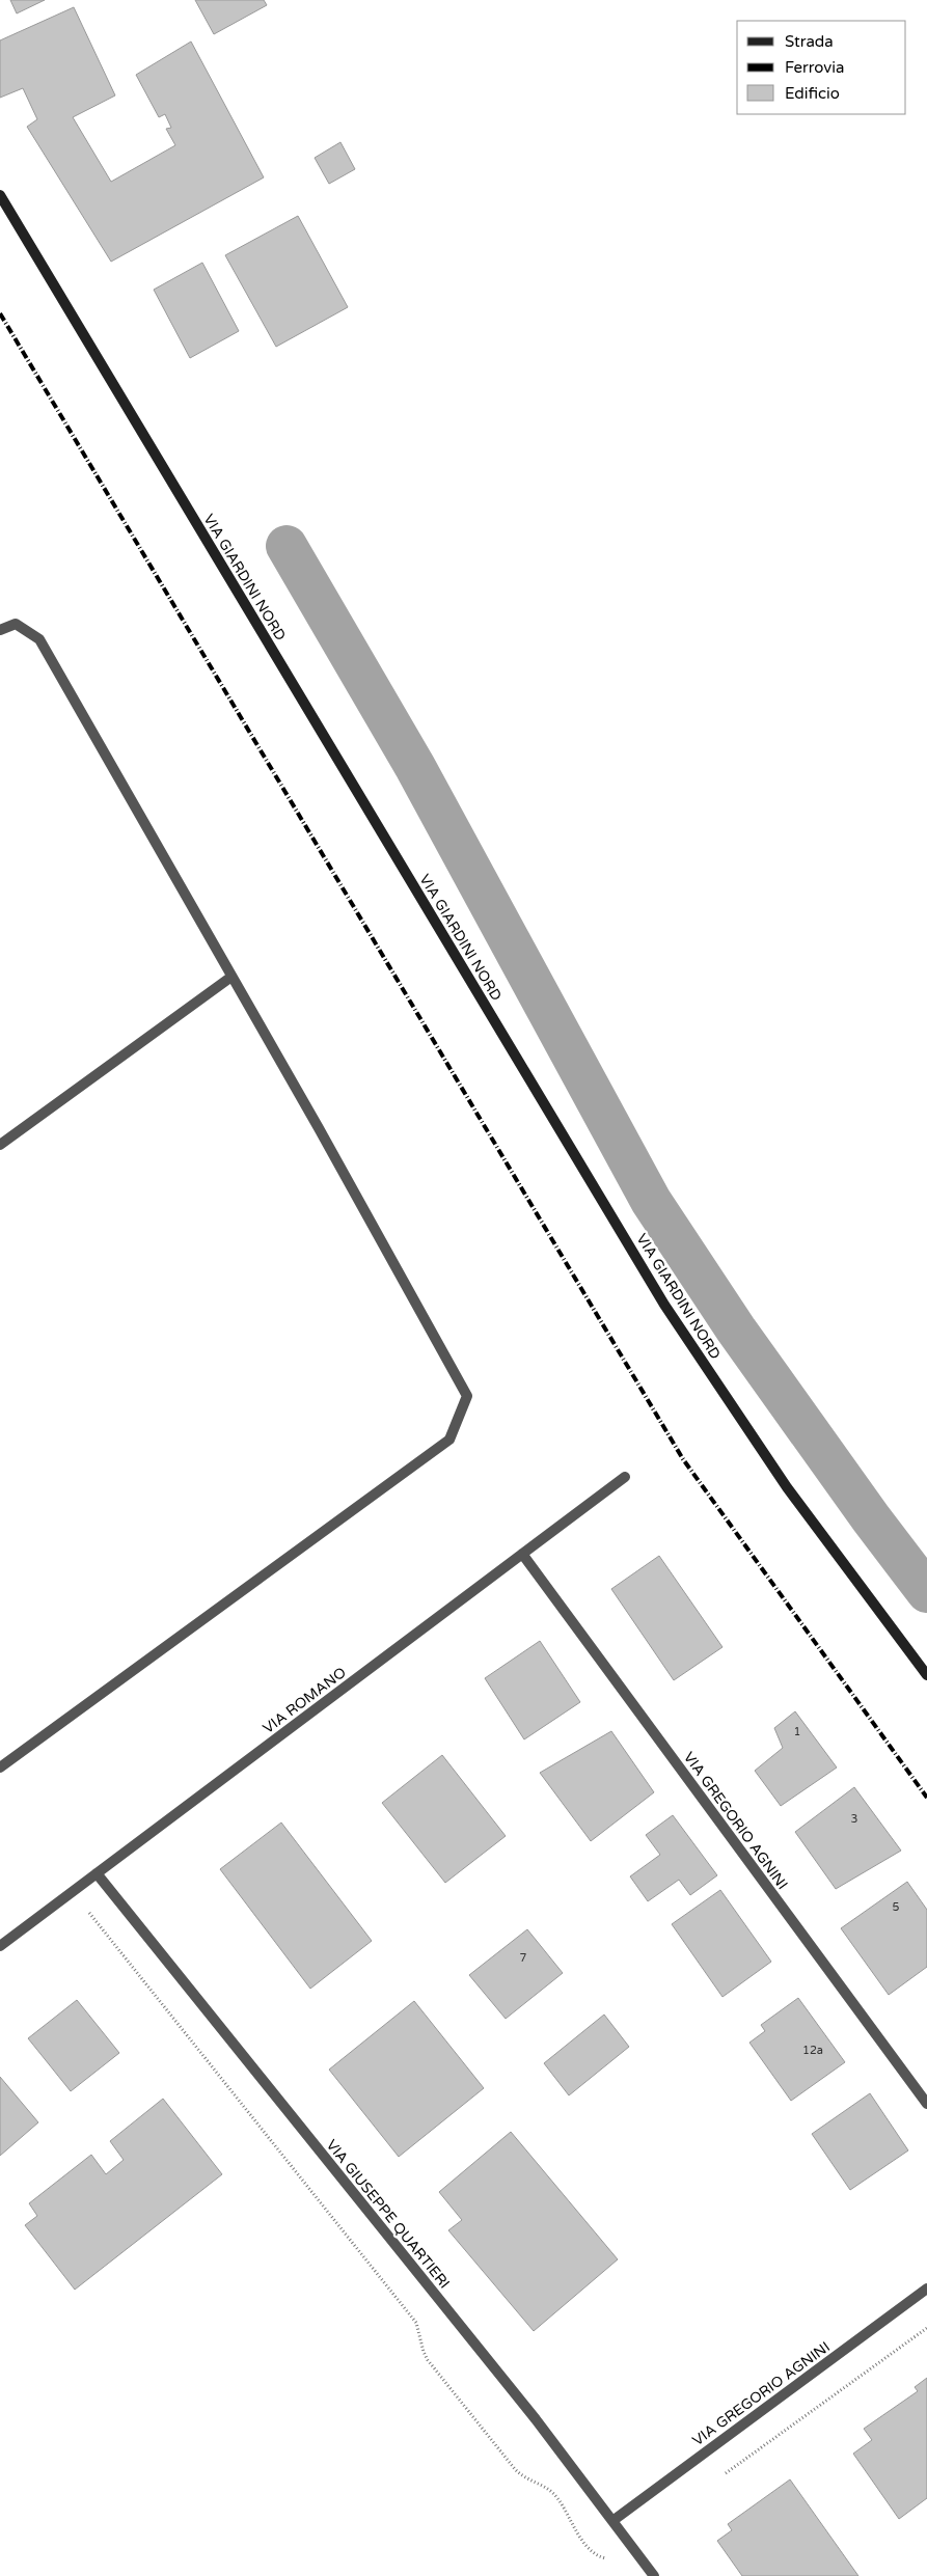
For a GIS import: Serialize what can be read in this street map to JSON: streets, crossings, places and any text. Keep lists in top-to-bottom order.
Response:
{
  "streets": {
    "main road": ["VIA GIARDINI NORD"],
    "street": ["VIA ROMANO", "VIA GREGORIO AGNINI", "VIA GIUSEPPE QUARTIERI"]
  },
  "crossings": [
    ["VIA ROMANO", "VIA GREGORIO AGNINI"],
    ["VIA ROMANO", "VIA GIUSEPPE QUARTIERI"],
    ["VIA GREGORIO AGNINI", "VIA GIUSEPPE QUARTIERI"]
  ],
  "house_numbers": [
    "1",
    "3",
    "5",
    "7",
    "12a"
  ],
  "legend": ["Strada", "Ferrovia", "Edificio"]
}
